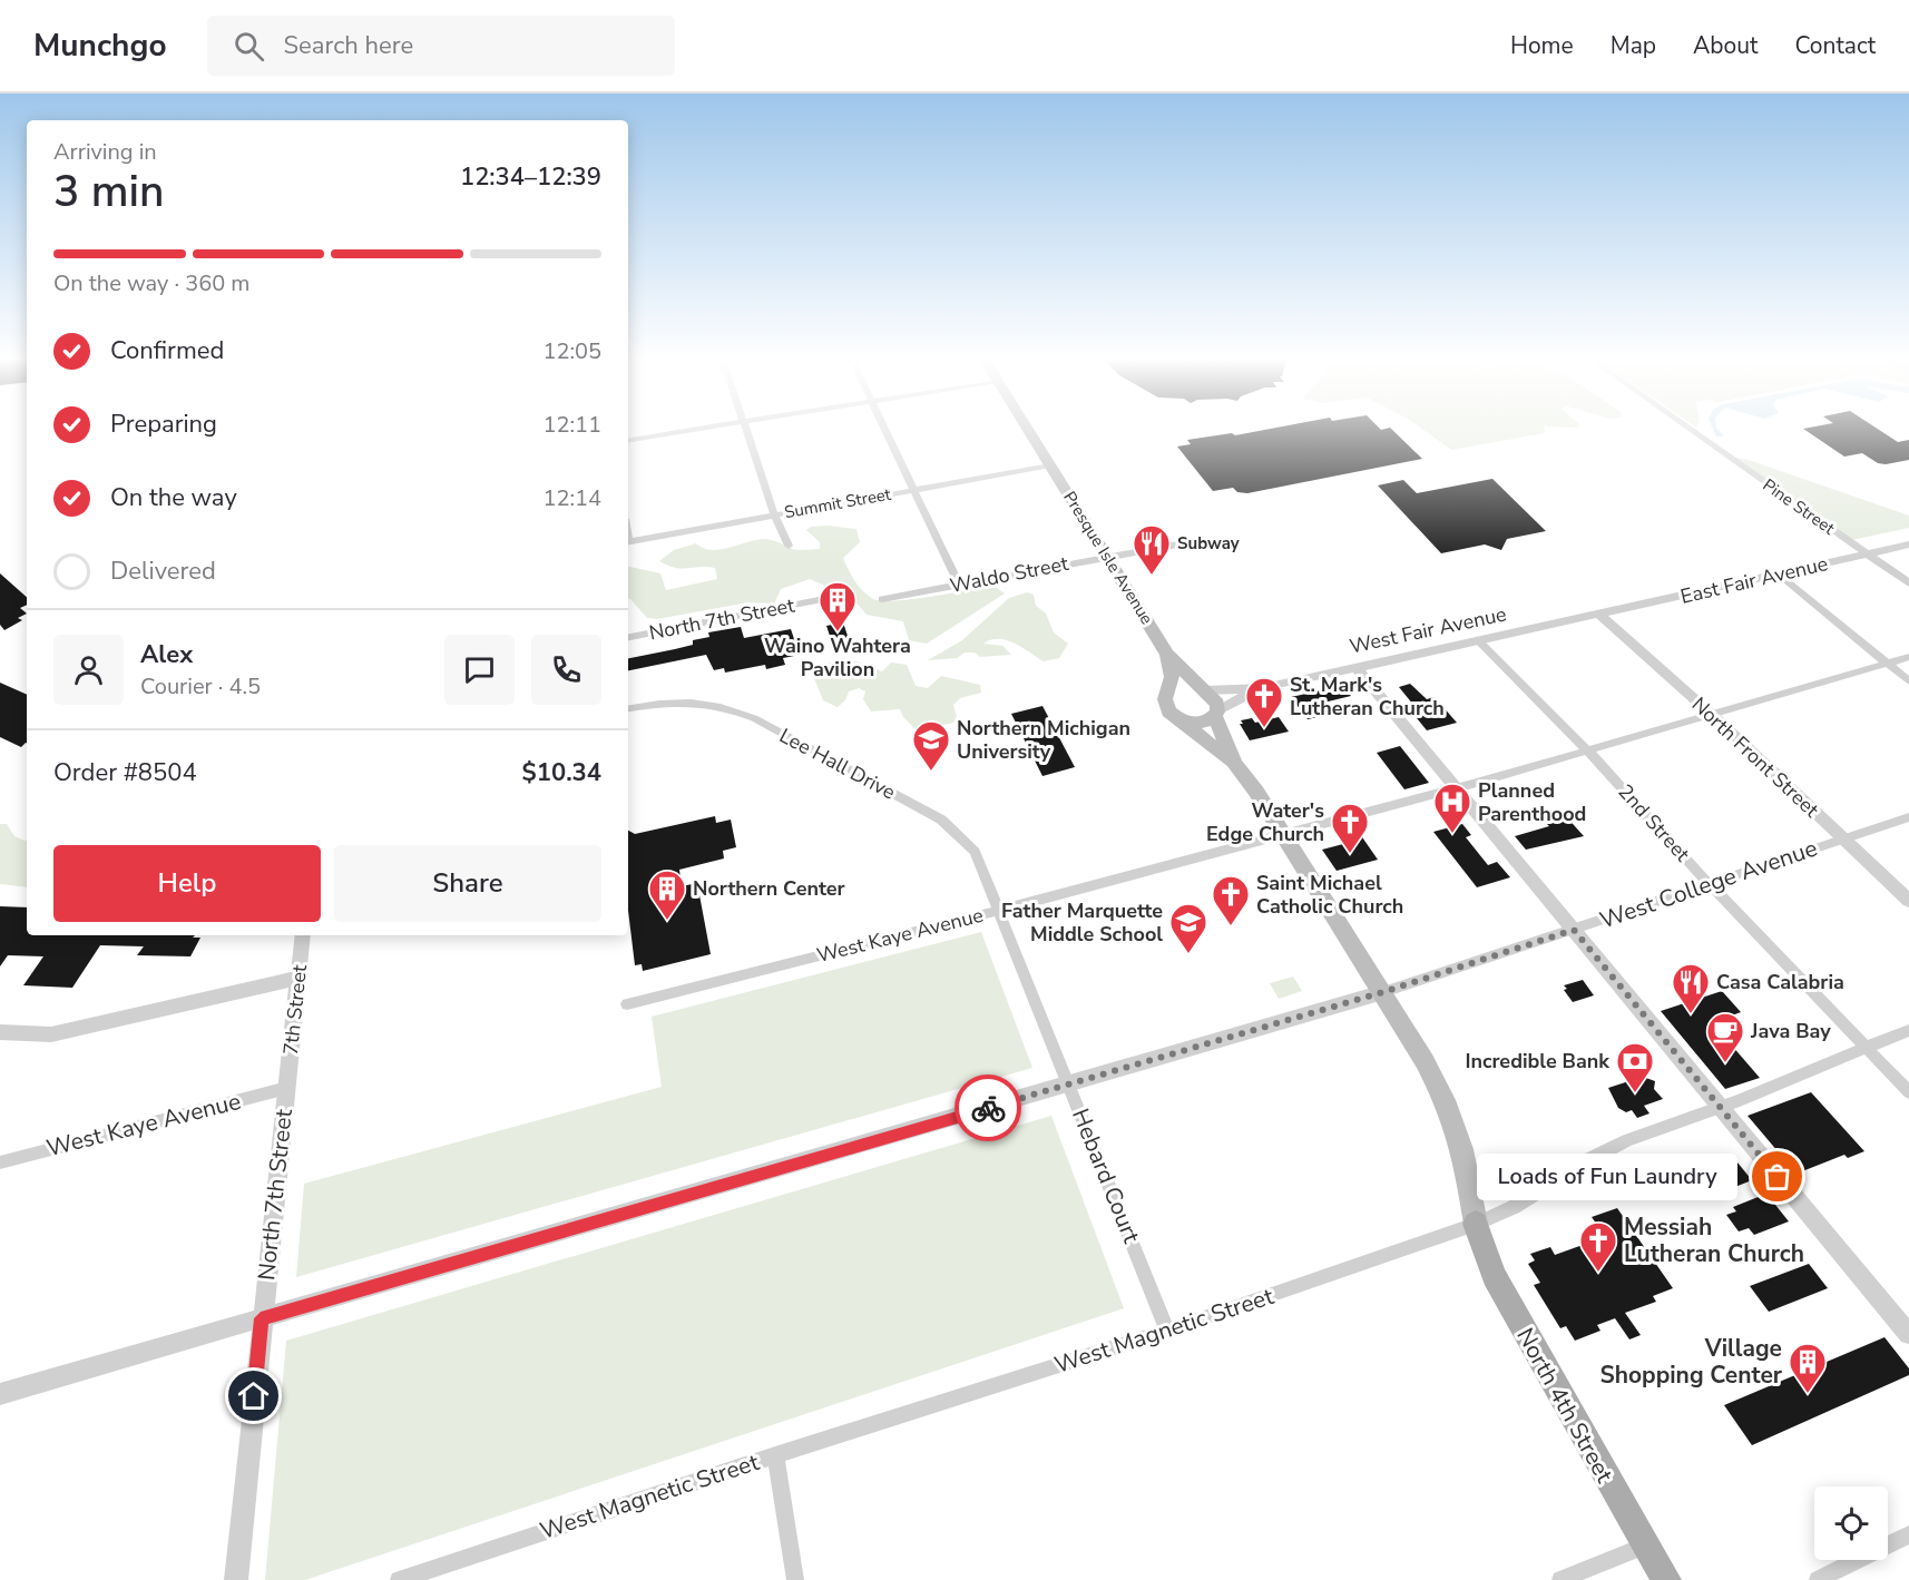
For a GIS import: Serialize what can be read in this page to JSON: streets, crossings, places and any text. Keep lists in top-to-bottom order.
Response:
{
  "streets": {
    "main road": ["Presque Isle Avenue", "West Fair Avenue", "North 4th Street"],
    "street": [
      "Summit Street",
      "Pine Street",
      "Waldo Street",
      "East Fair Avenue",
      "North 7th Street",
      "North Front Street",
      "Lee Hall Drive",
      "2nd Street",
      "West College Avenue",
      "West Kaye Avenue",
      "7th Street",
      "Hebard Court",
      "West Magnetic Street"
    ]
  },
  "crossings": [
    ["Summit Street", "Presque Isle Avenue"],
    ["Pine Street", "East Fair Avenue"],
    ["Presque Isle Avenue", "Waldo Street"],
    ["Presque Isle Avenue", "West Fair Avenue"],
    ["Presque Isle Avenue", "West College Avenue"],
    ["Presque Isle Avenue", "West Kaye Avenue"],
    ["Presque Isle Avenue", "West Magnetic Street"],
    ["Presque Isle Avenue", "North 4th Street"],
    ["East Fair Avenue", "West Fair Avenue"],
    ["East Fair Avenue", "North Front Street"],
    ["North 7th Street", "West College Avenue"],
    ["North 7th Street", "West Kaye Avenue"],
    ["North 7th Street", "7th Street"],
    ["West Fair Avenue", "North Front Street"],
    ["West Fair Avenue", "2nd Street"],
    ["North Front Street", "West College Avenue"],
    ["North Front Street", "West Kaye Avenue"],
    ["Lee Hall Drive", "West Kaye Avenue"],
    ["Lee Hall Drive", "Hebard Court"],
    ["2nd Street", "West College Avenue"],
    ["2nd Street", "West Kaye Avenue"],
    ["2nd Street", "West Magnetic Street"],
    ["West College Avenue", "Hebard Court"],
    ["West Kaye Avenue", "7th Street"],
    ["West Kaye Avenue", "Hebard Court"],
    ["Hebard Court", "West Magnetic Street"],
    ["West Magnetic Street", "North 4th Street"]
  ],
  "places": {
    "restaurant": ["Subway", "Casa Calabria"],
    "building": ["Waino Wahtera Pavilion", "Northern Center", "Village Shopping Center"],
    "church": [
      "St. Mark's Lutheran Church",
      "Water's Edge Church",
      "Saint Michael Catholic Church",
      "Messiah Lutheran Church"
    ],
    "school or university": ["Northern Michigan University", "Father Marquette Middle School"],
    "hospital": ["Planned Parenthood"],
    "cafe": ["Java Bay"],
    "bank": ["Incredible Bank"],
    "other": ["Loads of Fun Laundry"]
  },
  "page": {
    "header": "Munchgo",
    "search": "Search here",
    "nav": [
      "Home",
      "Map",
      "About",
      "Contact"
    ],
    "heading": ["3 min", "Arriving in", "12:34–12:39"],
    "panel": [
      "Alex",
      "Courier · 4.5",
      "Order #8504",
      "$10.34"
    ],
    "bar": "On the way · 360 m",
    "list": [
      ["Confirmed", "12:05"],
      ["Preparing", "12:11"],
      ["On the way", "12:14"],
      "Delivered"
    ],
    "buttons": ["Help", "Share"],
    "bubble": "Loads of Fun Laundry"
  }
}
